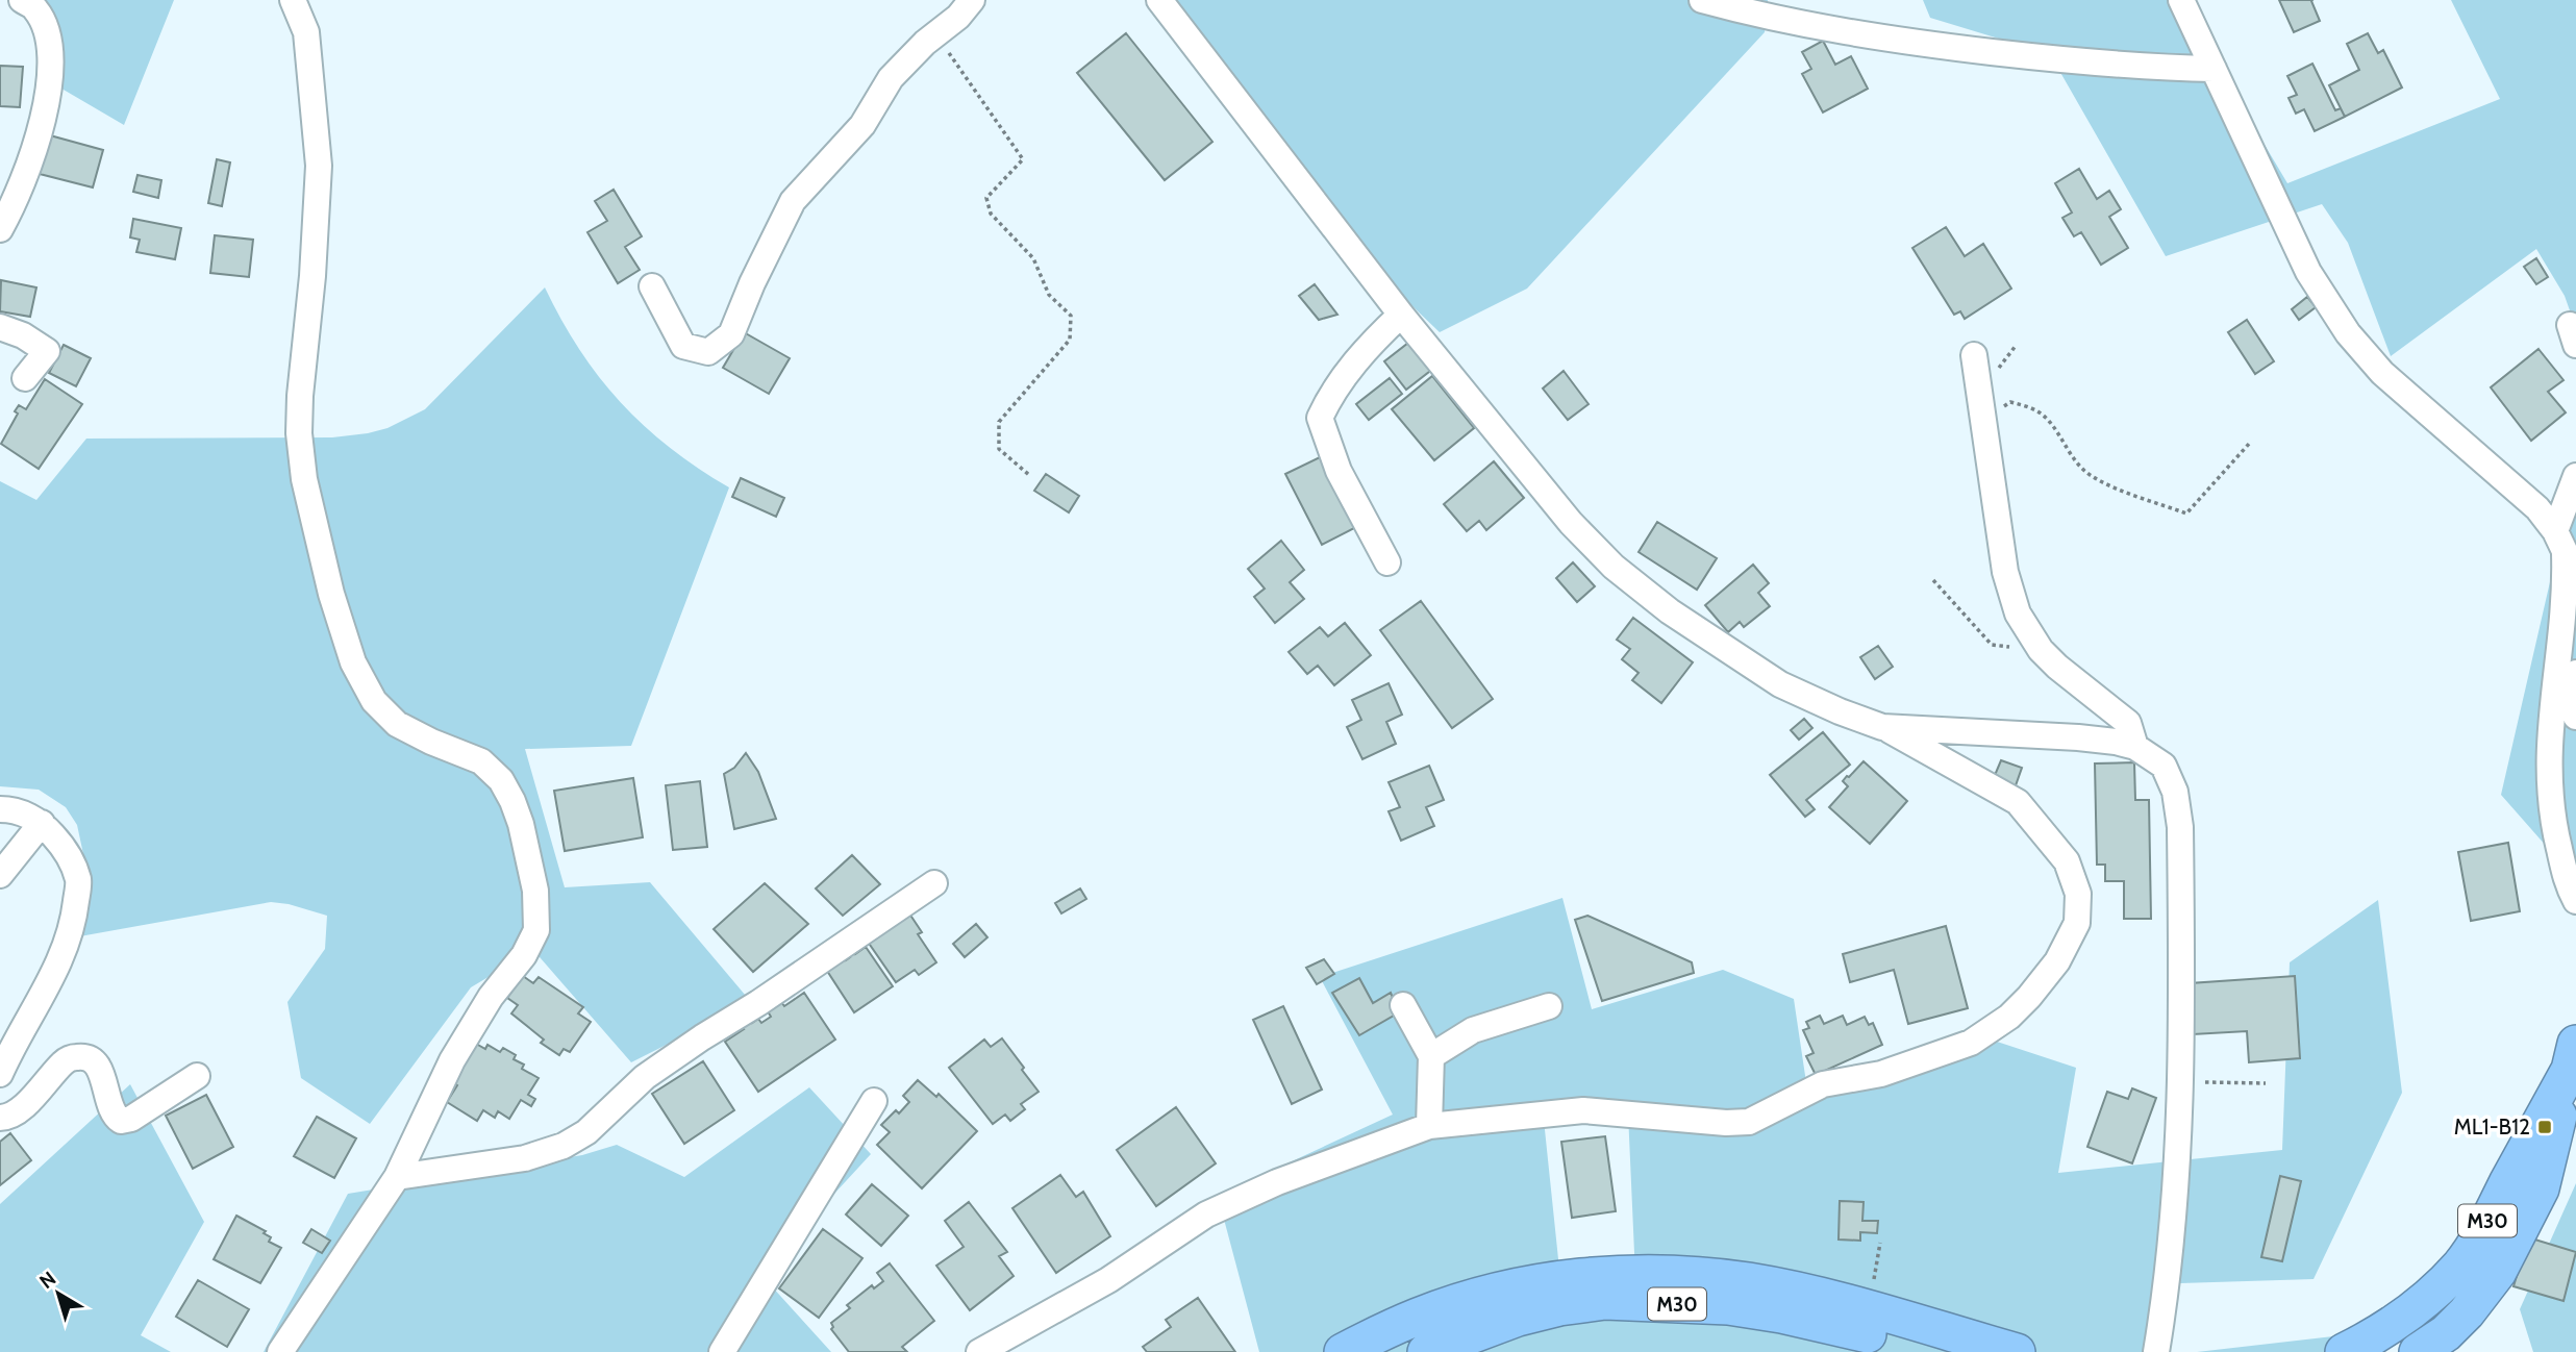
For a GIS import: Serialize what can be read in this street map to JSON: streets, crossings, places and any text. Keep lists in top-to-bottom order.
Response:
{
  "streets": {
    "highway": ["M30"]
  },
  "places": {
    "transit": ["ML1-B12"]
  },
  "north": "top left"
}
